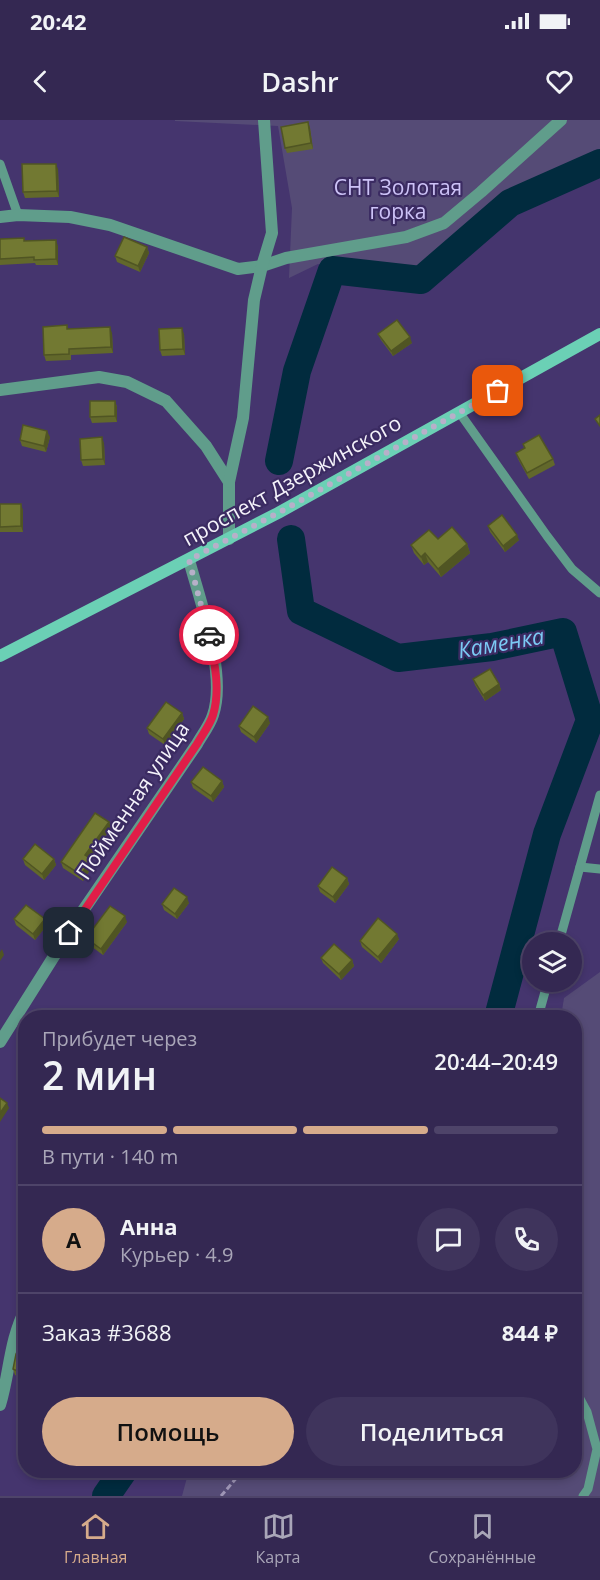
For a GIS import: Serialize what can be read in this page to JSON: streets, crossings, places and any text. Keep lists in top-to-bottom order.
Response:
{
  "streets": {
    "street": ["проспект Дзержинского", "Пойменная улица"]
  },
  "crossings": [
    ["проспект Дзержинского", "Пойменная улица"]
  ],
  "water": ["Каменка"],
  "parks": ["СНТ Золотая горка"],
  "page": {
    "status": "20:42",
    "header": "Dashr",
    "heading": ["2 мин", "Прибудет через", "20:44–20:49"],
    "panel": [
      "Анна",
      "Курьер · 4.9",
      "Заказ #3688",
      "844 ₽"
    ],
    "bar": "В пути · 140 m",
    "round": "А",
    "buttons": ["Помощь", "Поделиться"],
    "tabs": ["Главная", "Карта", "Сохранённые"]
  }
}
